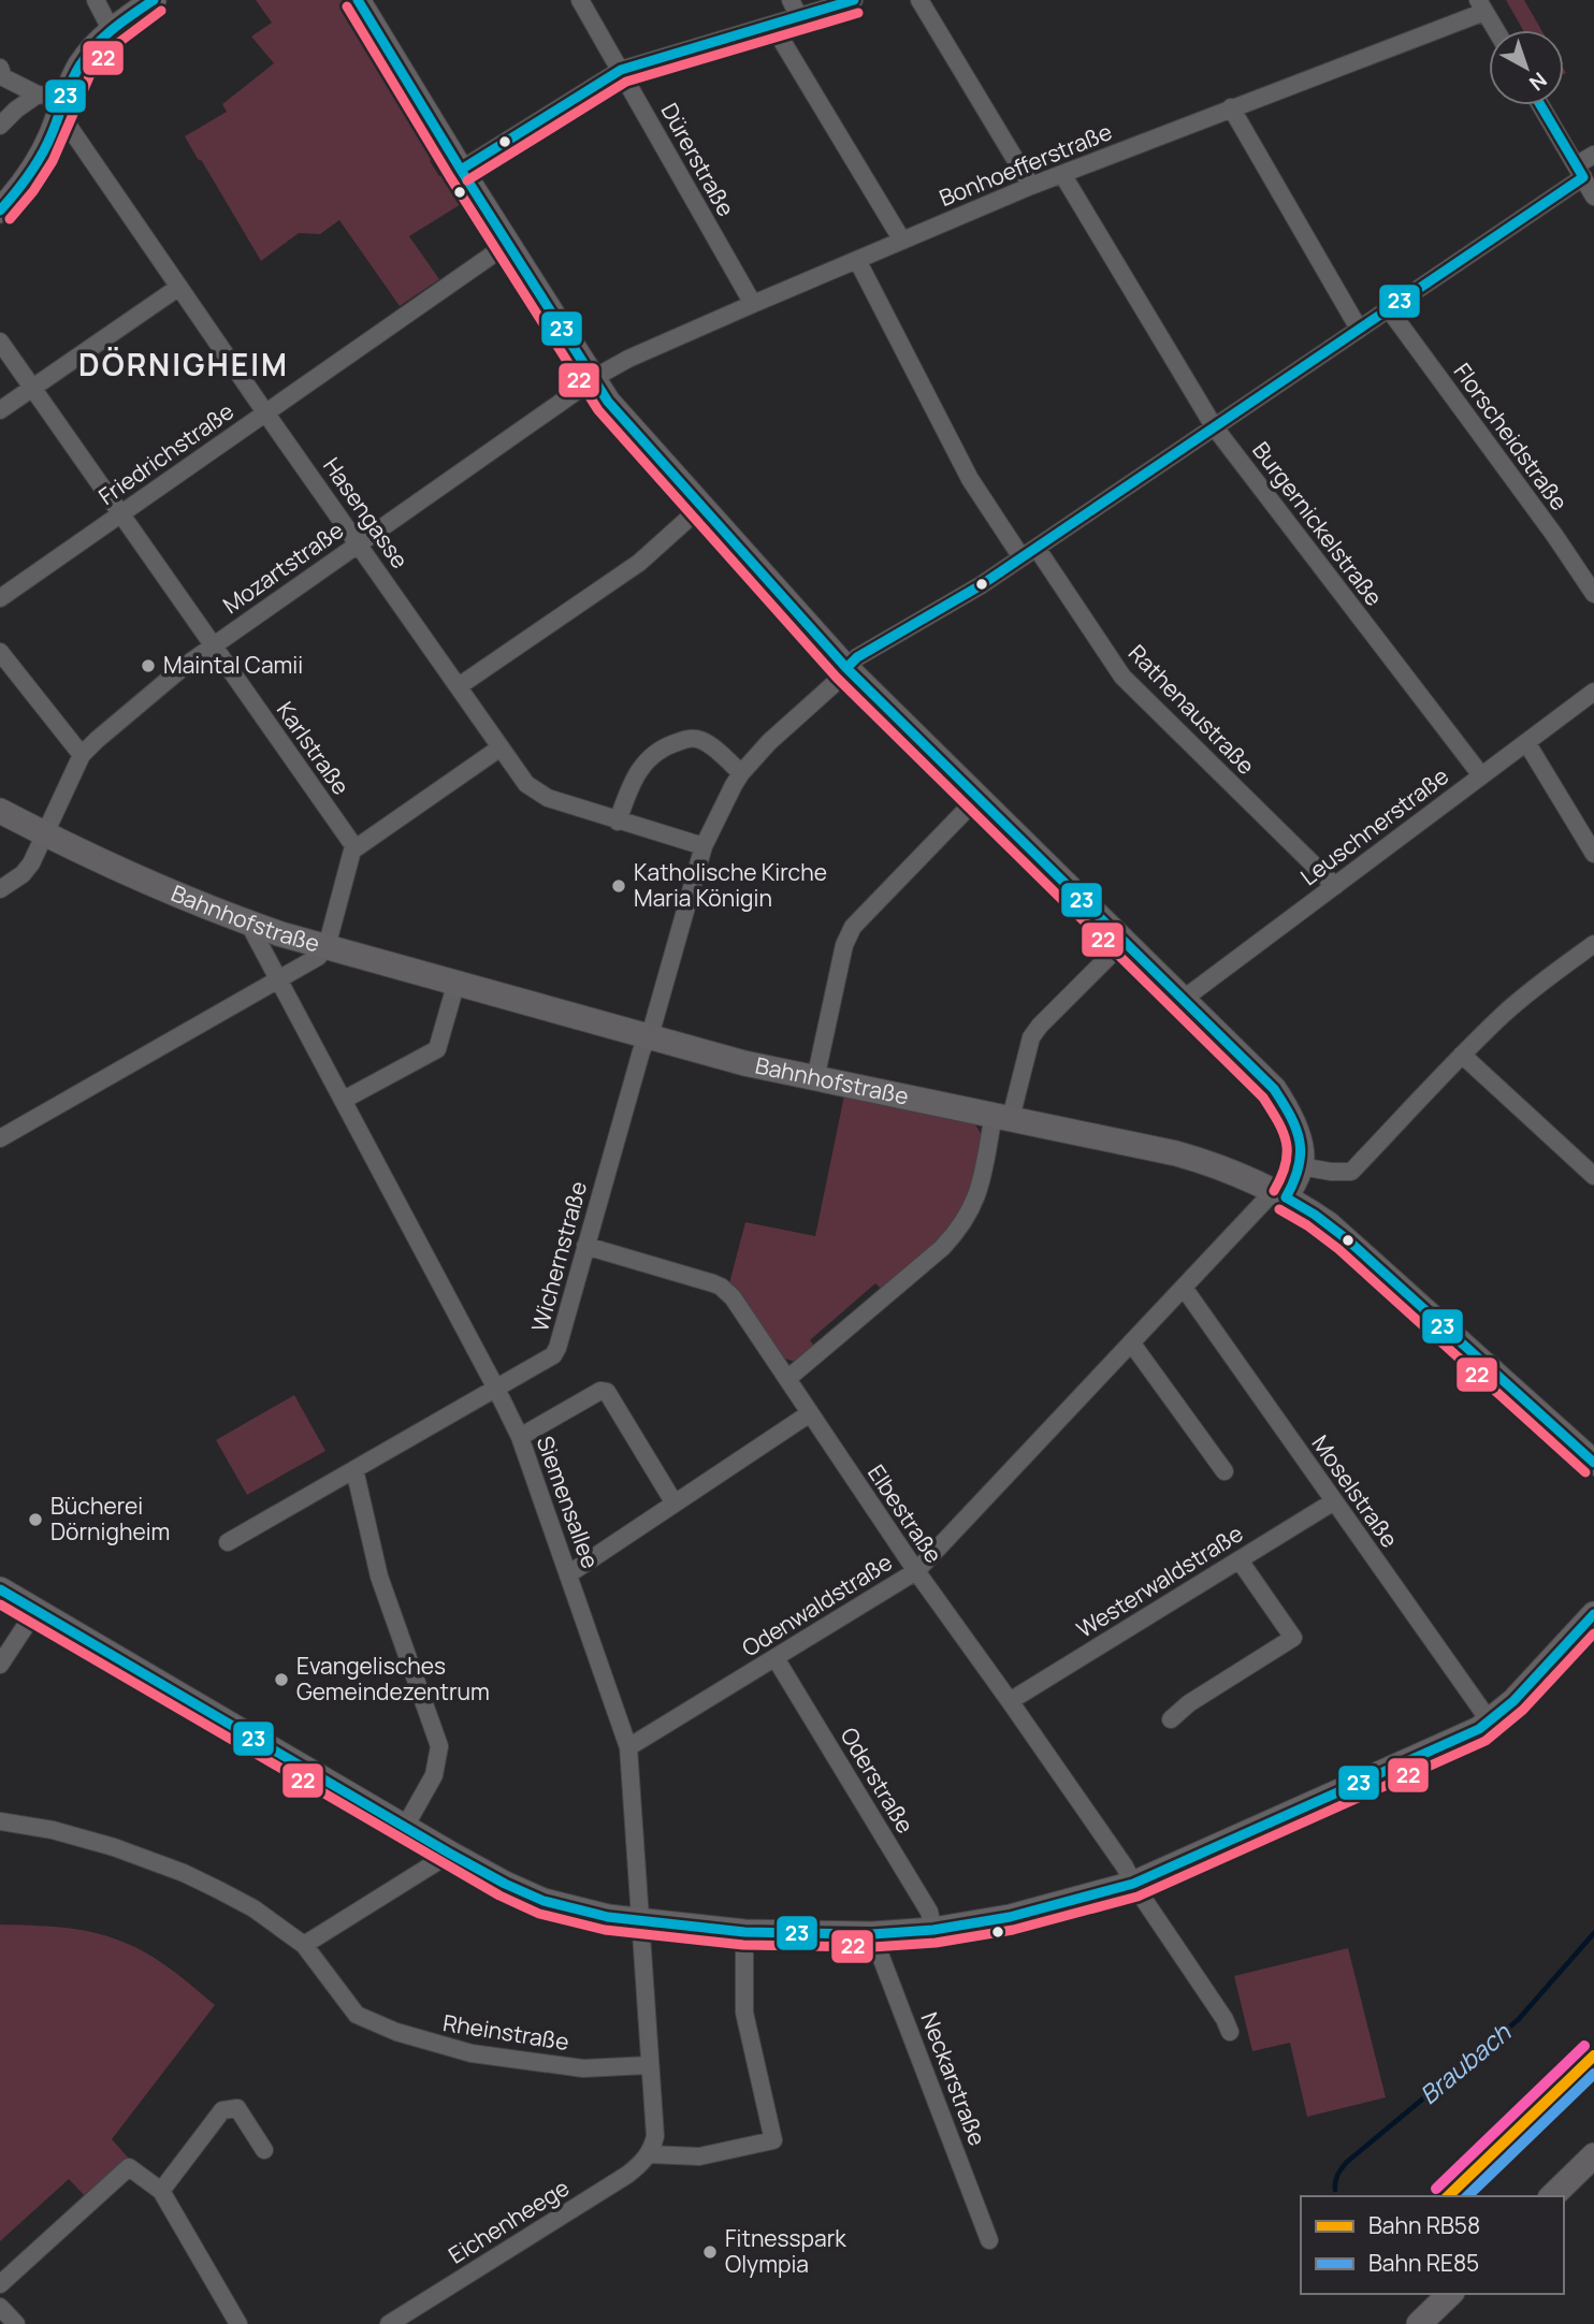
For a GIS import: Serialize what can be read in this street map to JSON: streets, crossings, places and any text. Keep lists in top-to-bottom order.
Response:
{
  "streets": {
    "street": [
      "Dürerstraße",
      "Bonhoefferstraße",
      "Florscheidstraße",
      "Friedrichstraße",
      "Hasengasse",
      "Burgernickelstraße",
      "Mozartstraße",
      "Rathenaustraße",
      "Karlstraße",
      "Leuschnerstraße",
      "Bahnhofstraße",
      "Wichernstraße",
      "Moselstraße",
      "Siemensallee",
      "Elbestraße",
      "Westerwaldstraße",
      "Odenwaldstraße",
      "Oderstraße",
      "Rheinstraße",
      "Neckarstraße",
      "Eichenheege"
    ]
  },
  "crossings": [
    ["Dürerstraße", "Bonhoefferstraße"],
    ["Bonhoefferstraße", "Burgernickelstraße"],
    ["Bonhoefferstraße", "Mozartstraße"],
    ["Bonhoefferstraße", "Rathenaustraße"],
    ["Florscheidstraße", "Wichernstraße"],
    ["Friedrichstraße", "Hasengasse"],
    ["Friedrichstraße", "Karlstraße"],
    ["Hasengasse", "Mozartstraße"],
    ["Hasengasse", "Wichernstraße"],
    ["Burgernickelstraße", "Leuschnerstraße"],
    ["Burgernickelstraße", "Wichernstraße"],
    ["Mozartstraße", "Karlstraße"],
    ["Mozartstraße", "Bahnhofstraße"],
    ["Rathenaustraße", "Leuschnerstraße"],
    ["Rathenaustraße", "Wichernstraße"],
    ["Bahnhofstraße", "Wichernstraße"],
    ["Bahnhofstraße", "Siemensallee"],
    ["Bahnhofstraße", "Odenwaldstraße"],
    ["Wichernstraße", "Siemensallee"],
    ["Wichernstraße", "Elbestraße"],
    ["Moselstraße", "Westerwaldstraße"],
    ["Moselstraße", "Odenwaldstraße"],
    ["Siemensallee", "Odenwaldstraße"],
    ["Siemensallee", "Rheinstraße"],
    ["Siemensallee", "Eichenheege"],
    ["Elbestraße", "Westerwaldstraße"],
    ["Elbestraße", "Odenwaldstraße"],
    ["Odenwaldstraße", "Oderstraße"]
  ],
  "districts": ["DÖRNIGHEIM"],
  "water": ["Braubach"],
  "places": [
    "Maintal Camii",
    "Katholische Kirche Maria Königin",
    "Bücherei Dörnigheim",
    "Evangelisches Gemeindezentrum",
    "Fitnesspark Olympia"
  ],
  "lines": [
    "transit line 23",
    "transit line 22",
    "rail line RB58",
    "rail line RE85"
  ],
  "legend": ["Bahn RB58", "Bahn RE85"],
  "north": "bottom right"
}
